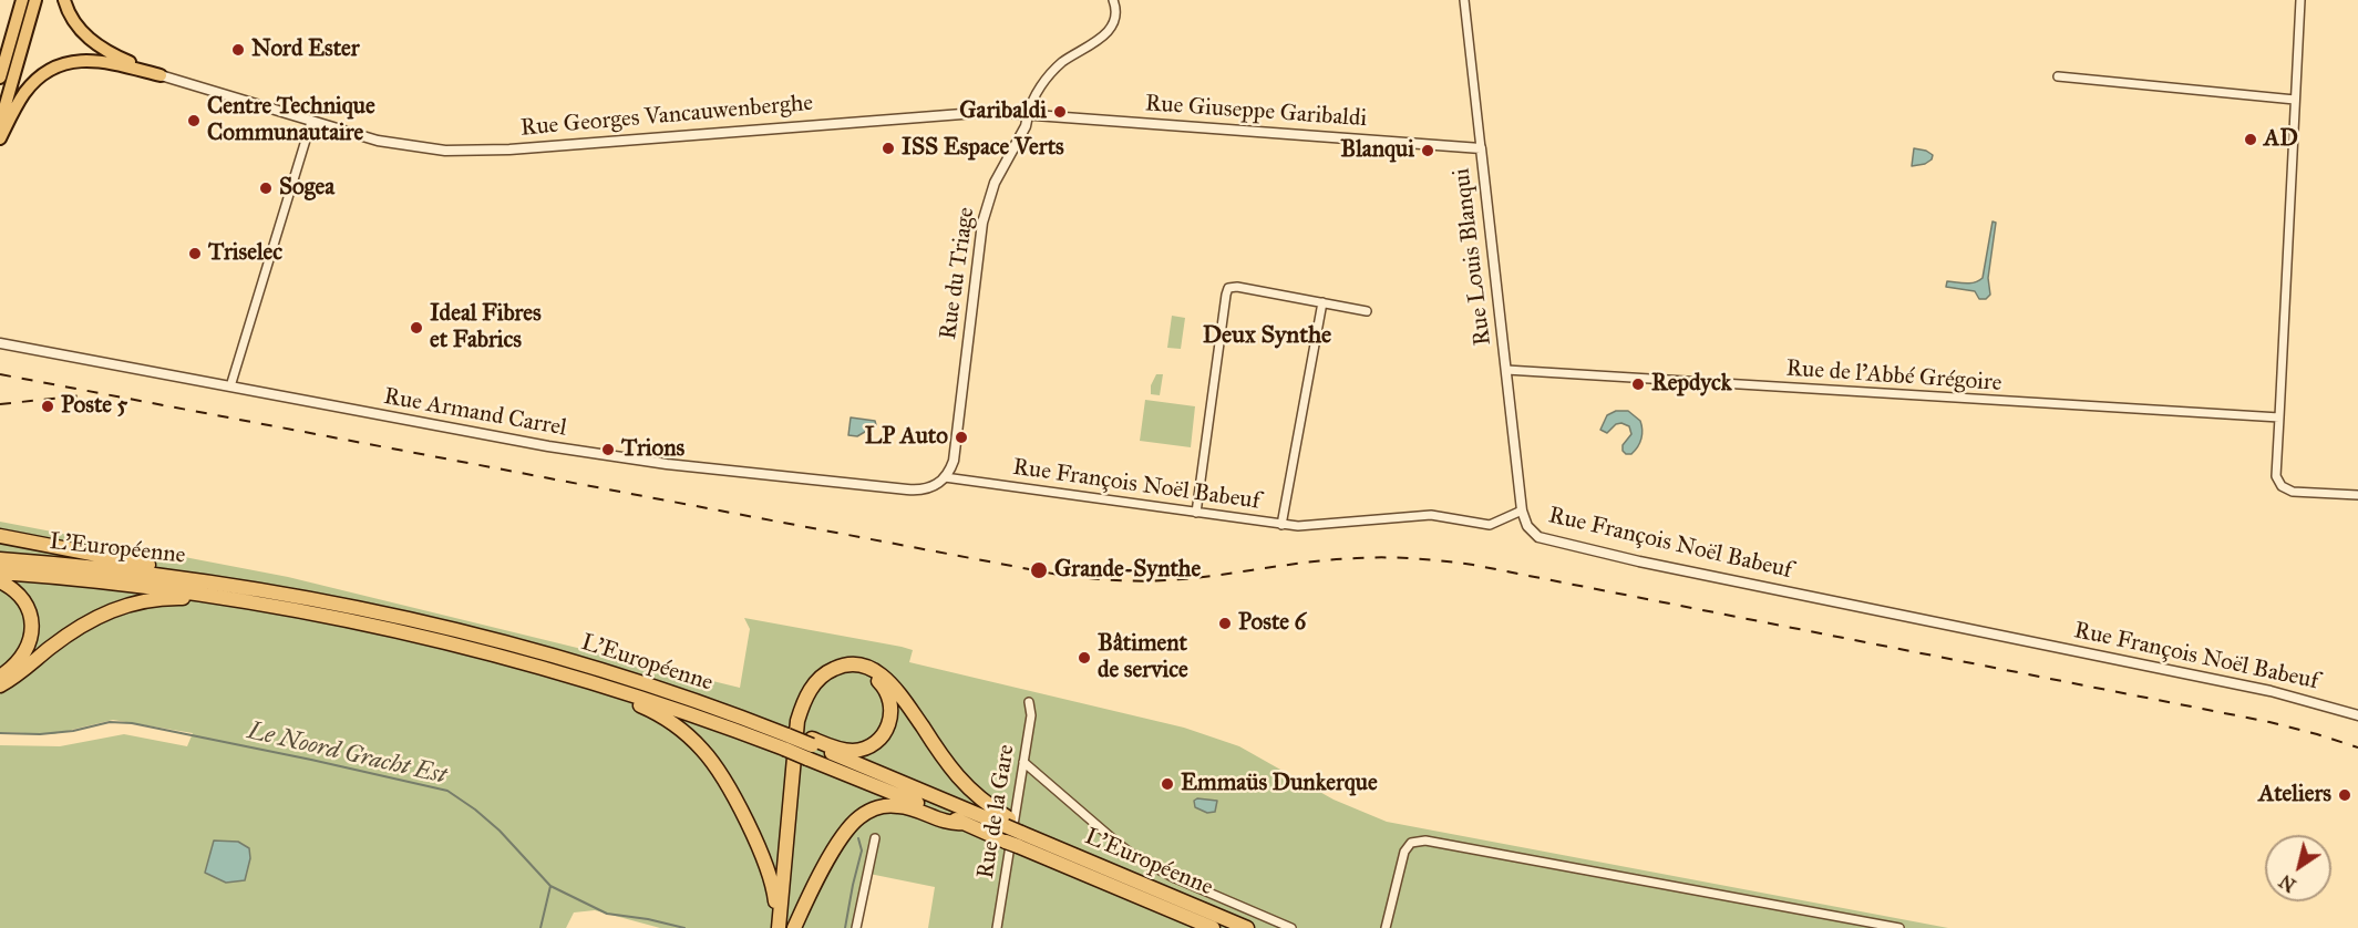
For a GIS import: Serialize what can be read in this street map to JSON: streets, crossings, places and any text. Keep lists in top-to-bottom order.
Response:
{
  "streets": {
    "highway": ["L'Européenne"],
    "street": [
      "Rue Giuseppe Garibaldi",
      "Rue Georges Vancauwenberghe",
      "Rue Louis Blanqui",
      "Rue du Triage",
      "Rue de l'Abbé Grégoire",
      "Rue Armand Carrel",
      "Rue François Noël Babeuf",
      "Rue de la Gare"
    ]
  },
  "crossings": [
    ["Rue Giuseppe Garibaldi", "Rue Georges Vancauwenberghe"],
    ["Rue Giuseppe Garibaldi", "Rue Louis Blanqui"],
    ["Rue Giuseppe Garibaldi", "Rue du Triage"],
    ["Rue Georges Vancauwenberghe", "Rue du Triage"],
    ["Rue Louis Blanqui", "Rue de l'Abbé Grégoire"],
    ["Rue Louis Blanqui", "Rue François Noël Babeuf"],
    ["Rue du Triage", "Rue Armand Carrel"],
    ["Rue du Triage", "Rue François Noël Babeuf"],
    ["Rue Armand Carrel", "Rue François Noël Babeuf"]
  ],
  "districts": ["Deux Synthe"],
  "water": ["Le Noord Gracht Est"],
  "places": [
    "Nord Ester",
    "Garibaldi",
    "Centre Technique Communautaire",
    "AD",
    "ISS Espace Verts",
    "Blanqui",
    "Sogea",
    "Triselec",
    "Ideal Fibres et Fabrics",
    "Repdyck",
    "Poste 5",
    "LP Auto",
    "Trions",
    "Grande-Synthe",
    "Poste 6",
    "Bâtiment de service",
    "Emmaüs Dunkerque",
    "Ateliers"
  ],
  "north": "bottom left"
}
